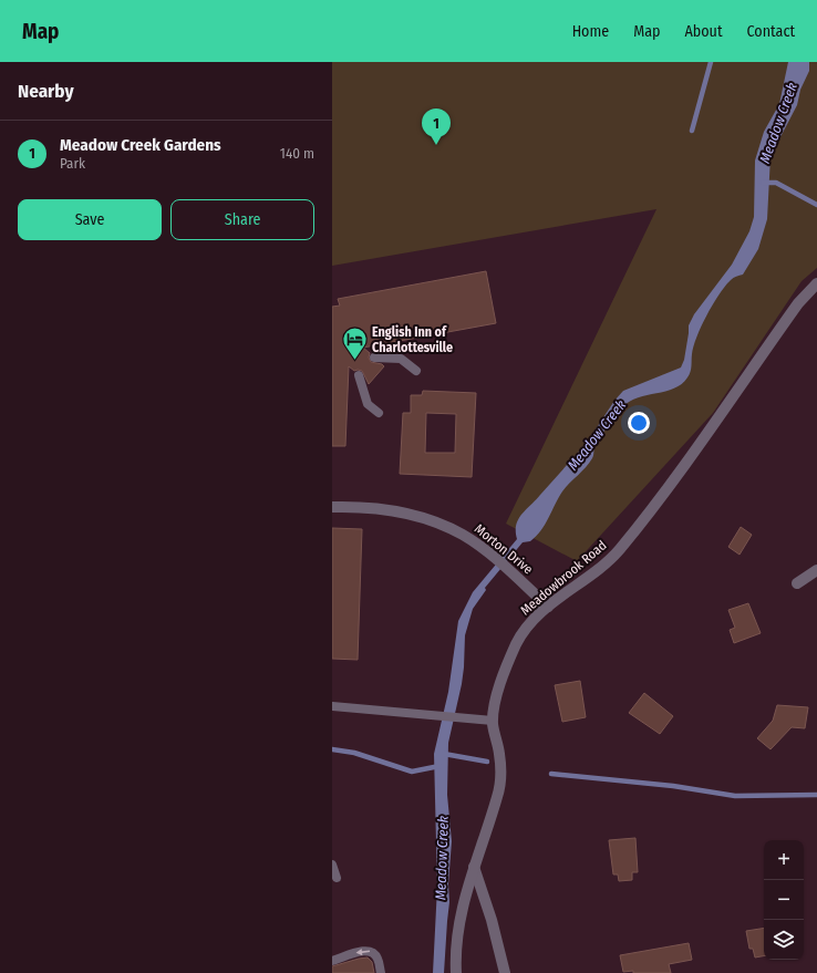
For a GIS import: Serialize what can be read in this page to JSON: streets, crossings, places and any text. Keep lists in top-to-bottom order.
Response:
{
  "streets": {
    "street": ["Morton Drive", "Meadowbrook Road"]
  },
  "crossings": [
    ["Morton Drive", "Meadowbrook Road"]
  ],
  "water": ["Meadow Creek"],
  "places": {
    "hotel": ["English Inn of Charlottesville"]
  },
  "page": {
    "header": "Map",
    "nav": [
      "Home",
      "Map",
      "About",
      "Contact"
    ],
    "heading": "Nearby",
    "pins": "1",
    "list": [
      {
        "mark": "1",
        "name": "Meadow Creek Gardens",
        "note": "Park",
        "value": "140 m"
      }
    ],
    "buttons": ["Save", "Share"],
    "map_buttons": ["+", "−"]
  }
}
